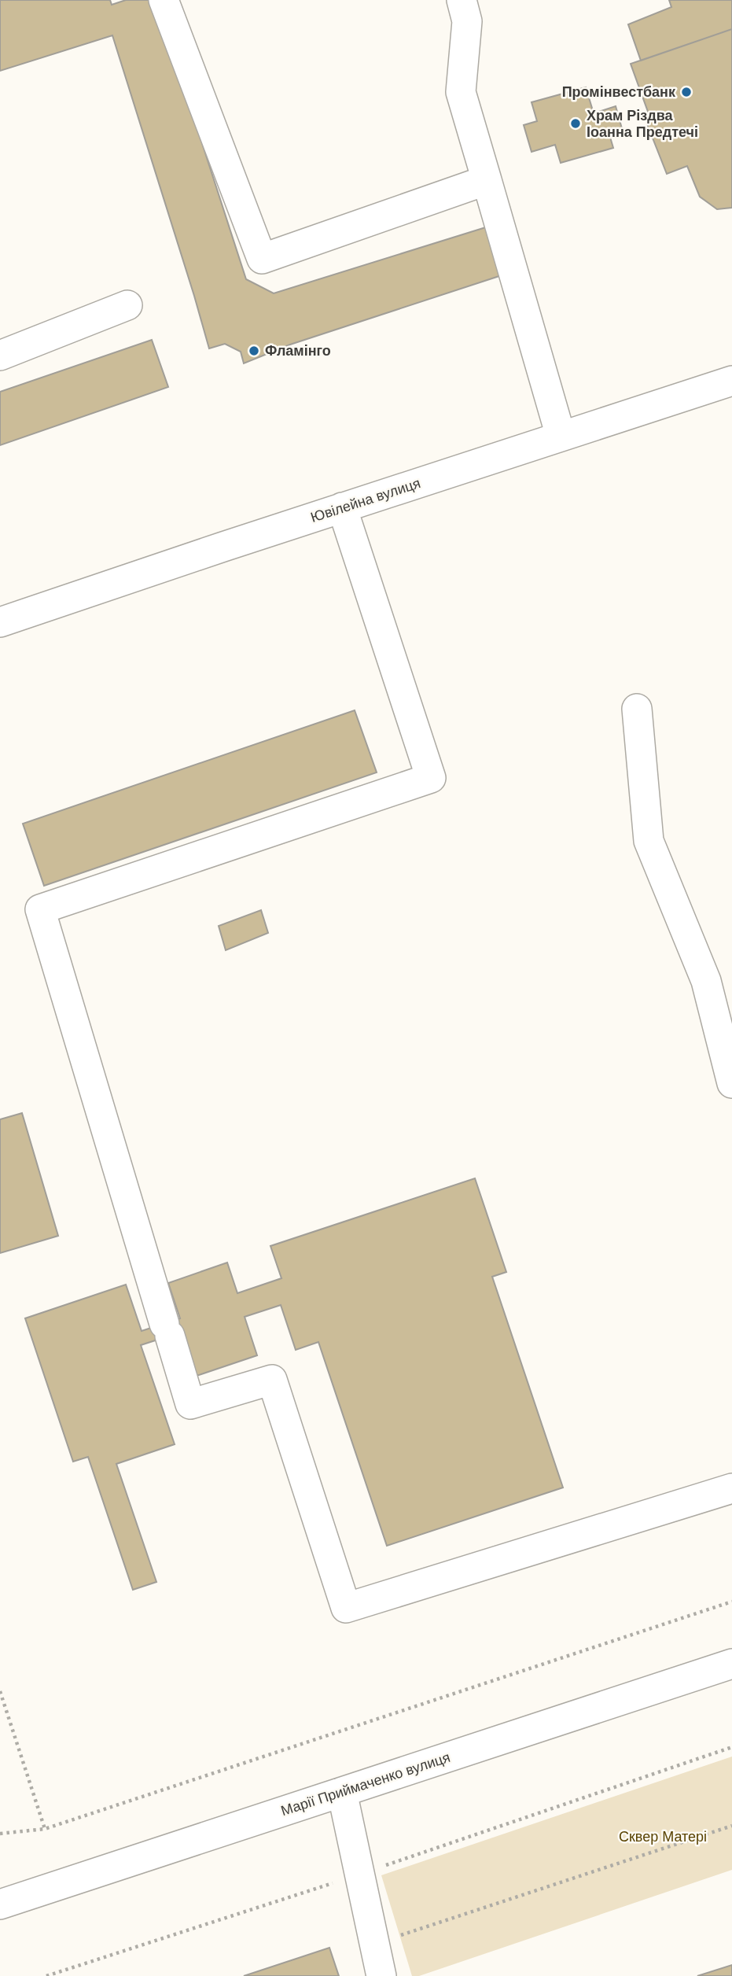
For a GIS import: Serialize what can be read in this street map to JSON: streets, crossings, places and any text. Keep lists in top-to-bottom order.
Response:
{
  "streets": {
    "street": ["Ювілейна вулиця", "Марії Приймаченко вулиця"]
  },
  "parks": ["Сквер Матері"],
  "places": ["Промінвестбанк", "Храм Різдва Іоанна Предтечі", "Фламінго"]
}
